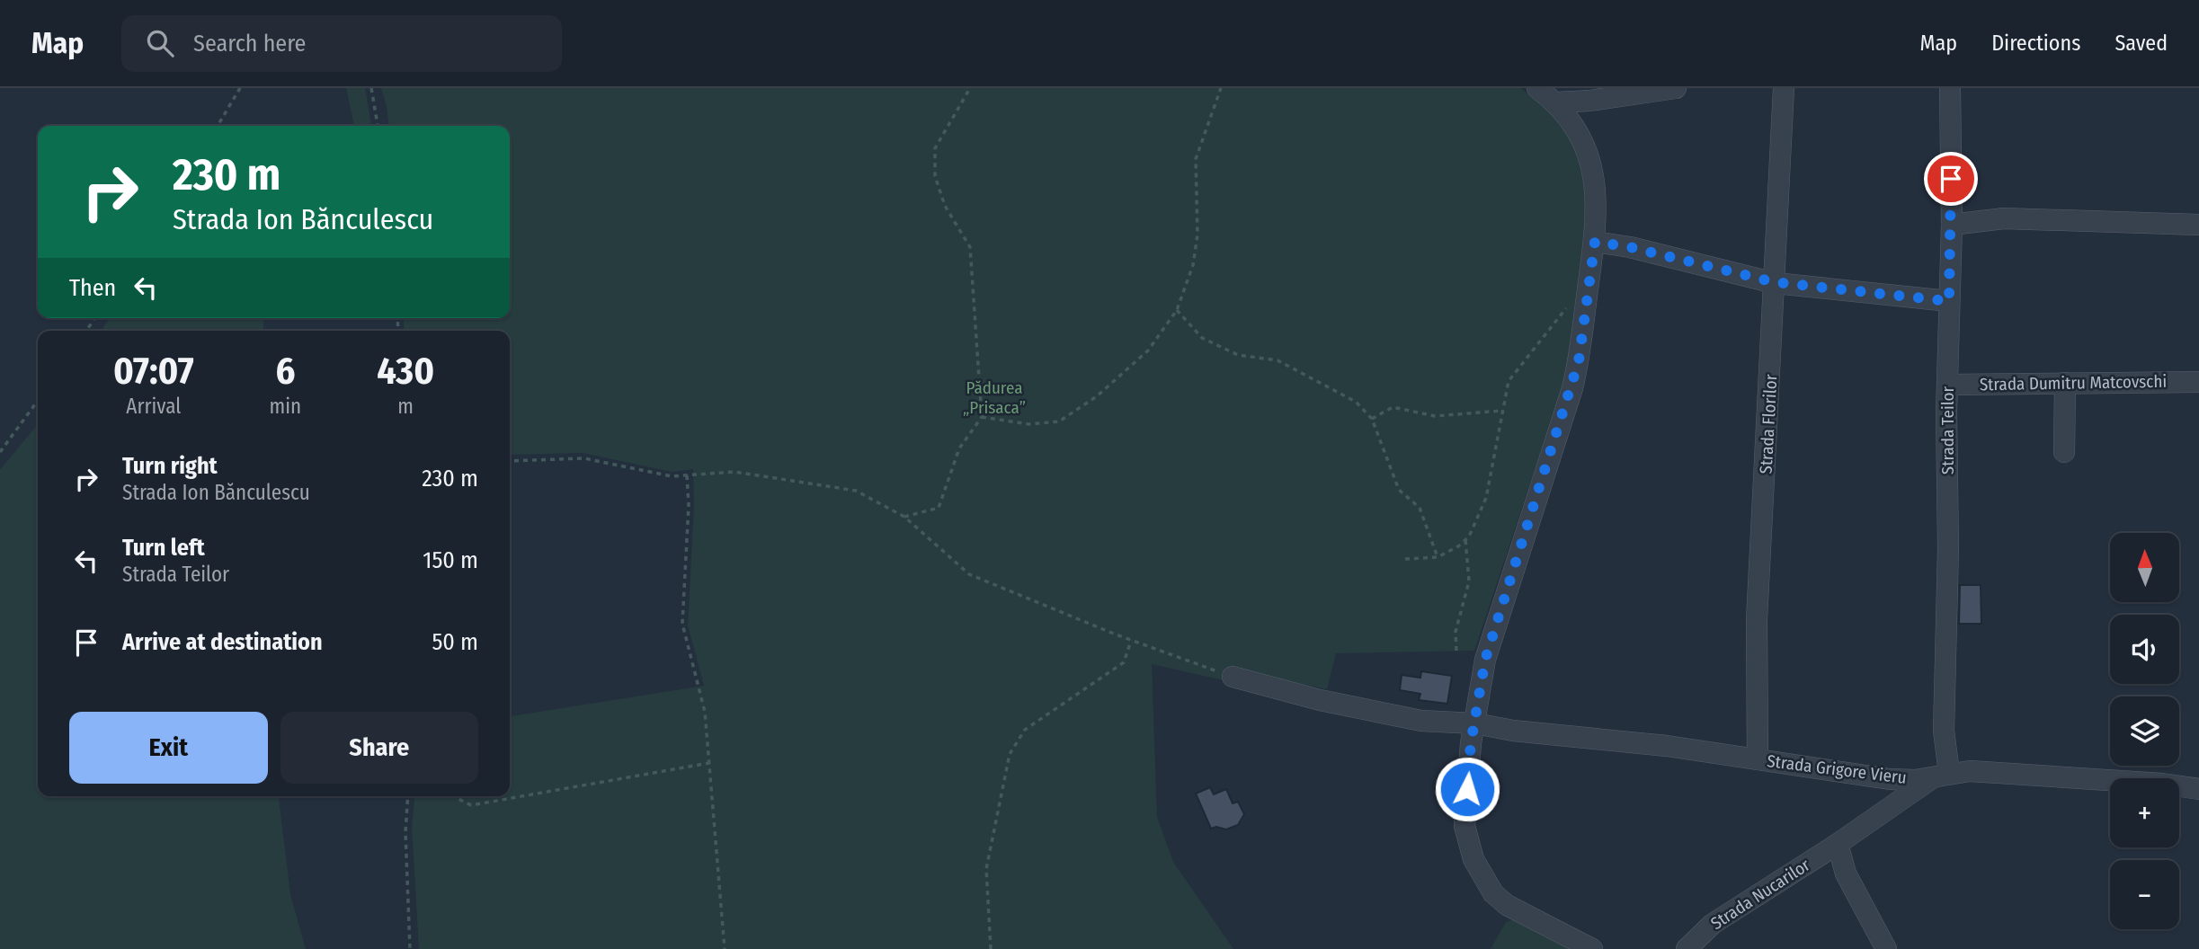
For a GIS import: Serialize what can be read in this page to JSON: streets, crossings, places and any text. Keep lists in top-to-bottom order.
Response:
{
  "streets": {
    "street": [
      "Strada Dumitru Matcovschi",
      "Strada Florilor",
      "Strada Teilor",
      "Strada Grigore Vieru",
      "Strada Nucarilor"
    ]
  },
  "crossings": [
    ["Strada Dumitru Matcovschi", "Strada Teilor"],
    ["Strada Florilor", "Strada Grigore Vieru"],
    ["Strada Teilor", "Strada Grigore Vieru"],
    ["Strada Teilor", "Strada Nucarilor"],
    ["Strada Grigore Vieru", "Strada Nucarilor"]
  ],
  "parks": ["Pădurea „Prisaca”"],
  "north": "top",
  "page": {
    "header": "Map",
    "search": "Search here",
    "nav": ["Map", "Directions", "Saved"],
    "turn": ["230 m", "Strada Ion Bănculescu"],
    "then": "Then",
    "eta": [
      "07:07",
      "Arrival",
      "6",
      "min",
      "430",
      "m"
    ],
    "list": [
      {
        "name": "Turn right",
        "note": "Strada Ion Bănculescu",
        "value": "230 m"
      },
      {
        "name": "Turn left",
        "note": "Strada Teilor",
        "value": "150 m"
      },
      {
        "name": "Arrive at destination",
        "value": "50 m"
      }
    ],
    "map_buttons": ["+", "−"],
    "buttons": ["Exit", "Share"]
  }
}
